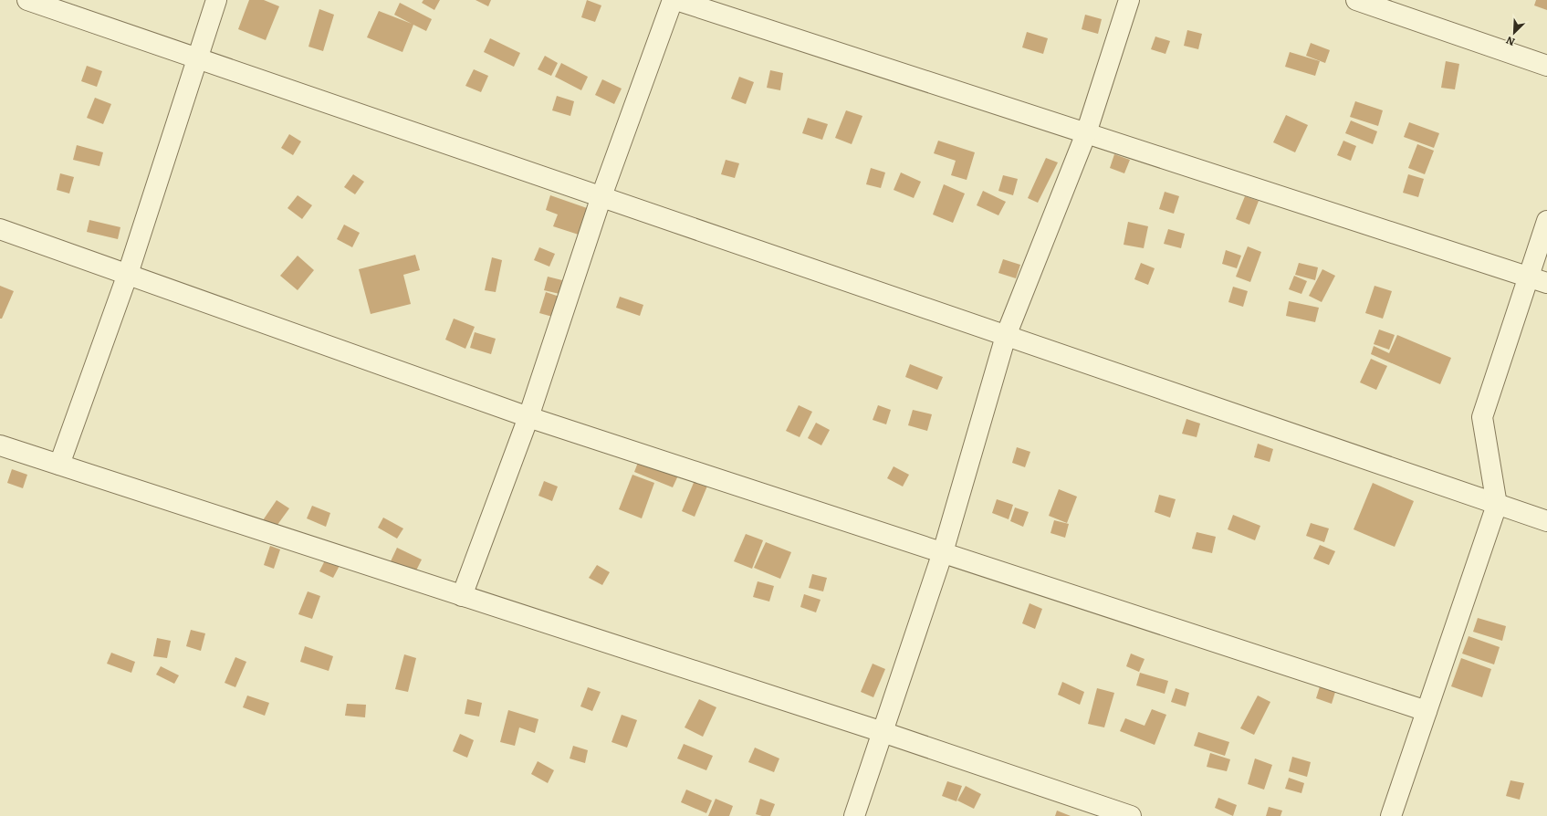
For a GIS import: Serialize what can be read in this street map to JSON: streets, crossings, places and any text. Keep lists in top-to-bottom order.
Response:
{
  "north": "bottom left"
}
